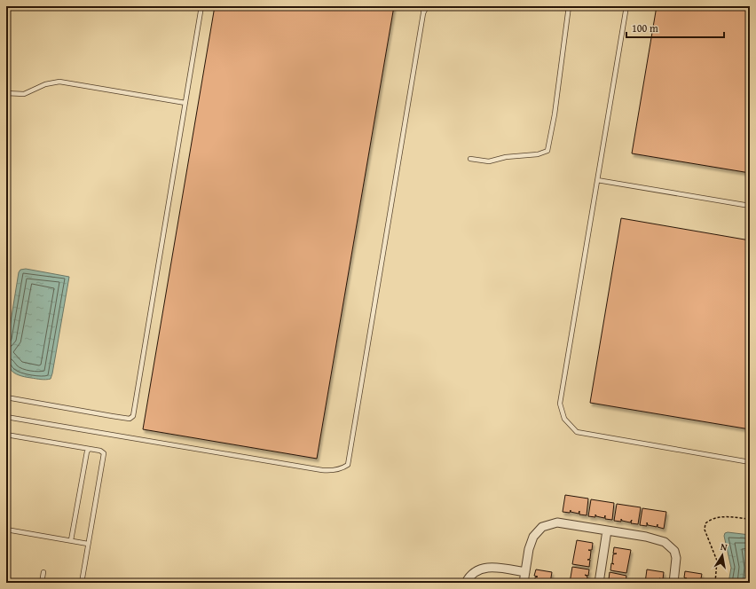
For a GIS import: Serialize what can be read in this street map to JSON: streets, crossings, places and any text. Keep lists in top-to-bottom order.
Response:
{
  "scale_bar": "100 m",
  "north": "top"
}
